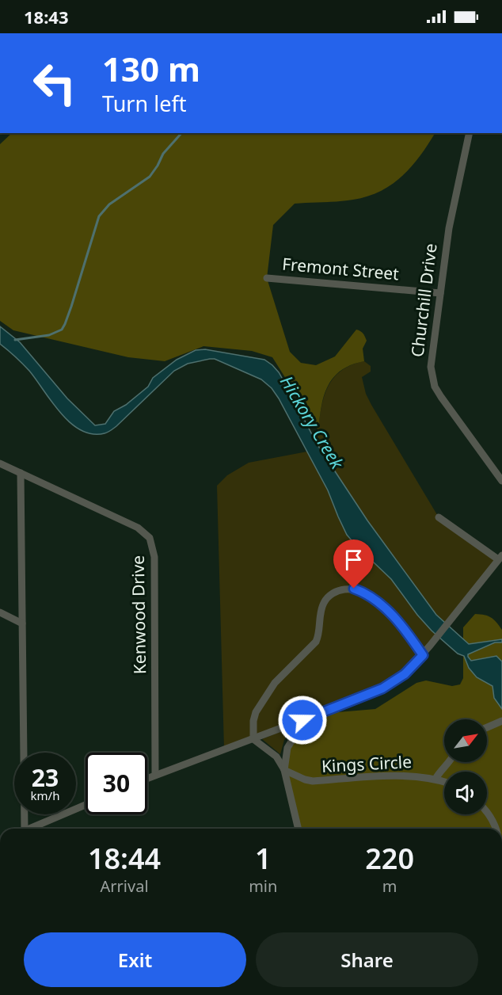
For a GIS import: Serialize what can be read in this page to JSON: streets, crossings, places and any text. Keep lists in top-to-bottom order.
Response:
{
  "streets": {
    "street": [
      "Fremont Street",
      "Churchill Drive",
      "Kenwood Drive",
      "Kings Circle"
    ]
  },
  "crossings": [
    ["Fremont Street", "Churchill Drive"]
  ],
  "water": ["Hickory Creek"],
  "north": "top right",
  "page": {
    "status": "18:43",
    "turn": ["130 m", "Turn left"],
    "speed": "23 km/h",
    "limit": "30",
    "eta": [
      "18:44",
      "Arrival",
      "1",
      "min",
      "220",
      "m"
    ],
    "buttons": ["Exit", "Share"]
  }
}
